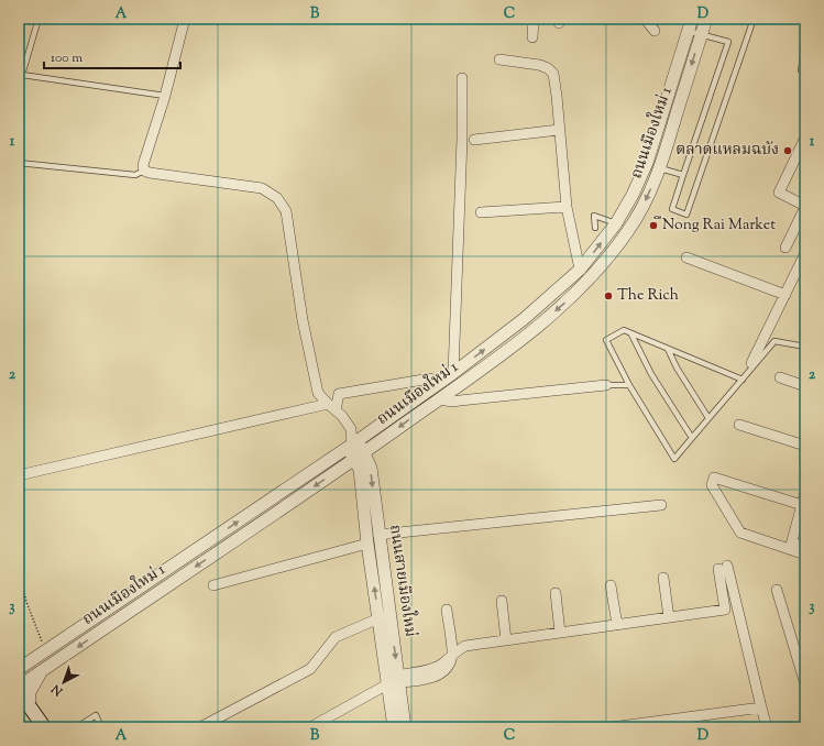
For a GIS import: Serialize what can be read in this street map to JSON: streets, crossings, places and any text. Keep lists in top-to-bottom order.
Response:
{
  "streets": {
    "street": ["ถนนเมืองใหม่ 1", "ถนนสายเมืองใหม่"]
  },
  "crossings": [
    ["ถนนเมืองใหม่ 1", "ถนนสายเมืองใหม่"]
  ],
  "places": ["ตลาดแหลมฉบัง", "ืNong Rai Market", "The Rich"],
  "scale_bar": "100 m",
  "north": "bottom left",
  "grid": {
    "columns": [
      "A",
      "B",
      "C",
      "D"
    ],
    "rows": ["1", "2", "3"]
  }
}
